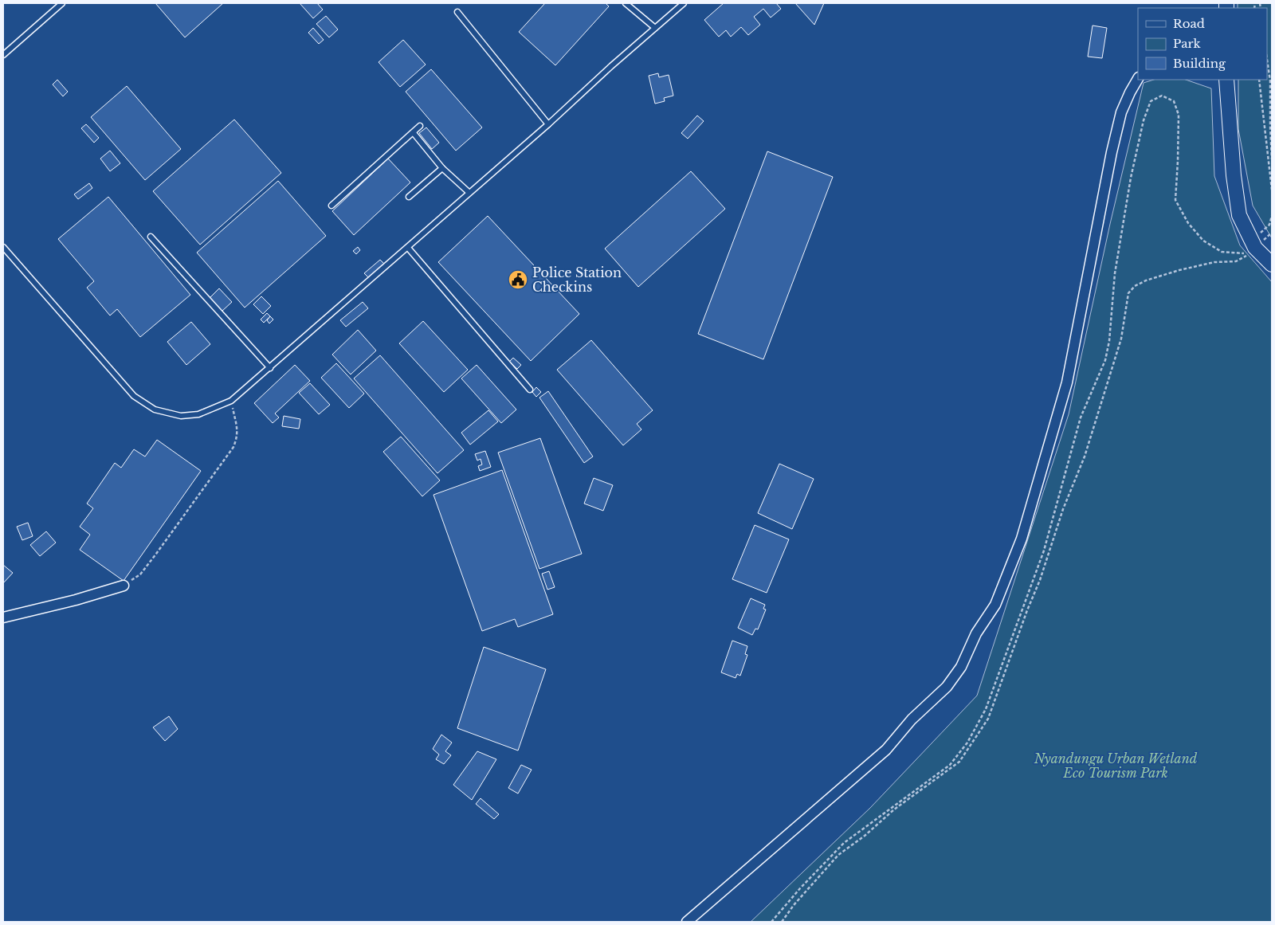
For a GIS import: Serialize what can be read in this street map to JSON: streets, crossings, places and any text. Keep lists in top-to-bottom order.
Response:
{
  "parks": ["Nyandungu Urban Wetland Eco Tourism Park"],
  "places": {
    "public building": ["Police Station Checkins"]
  },
  "legend": ["Road", "Park", "Building"]
}
